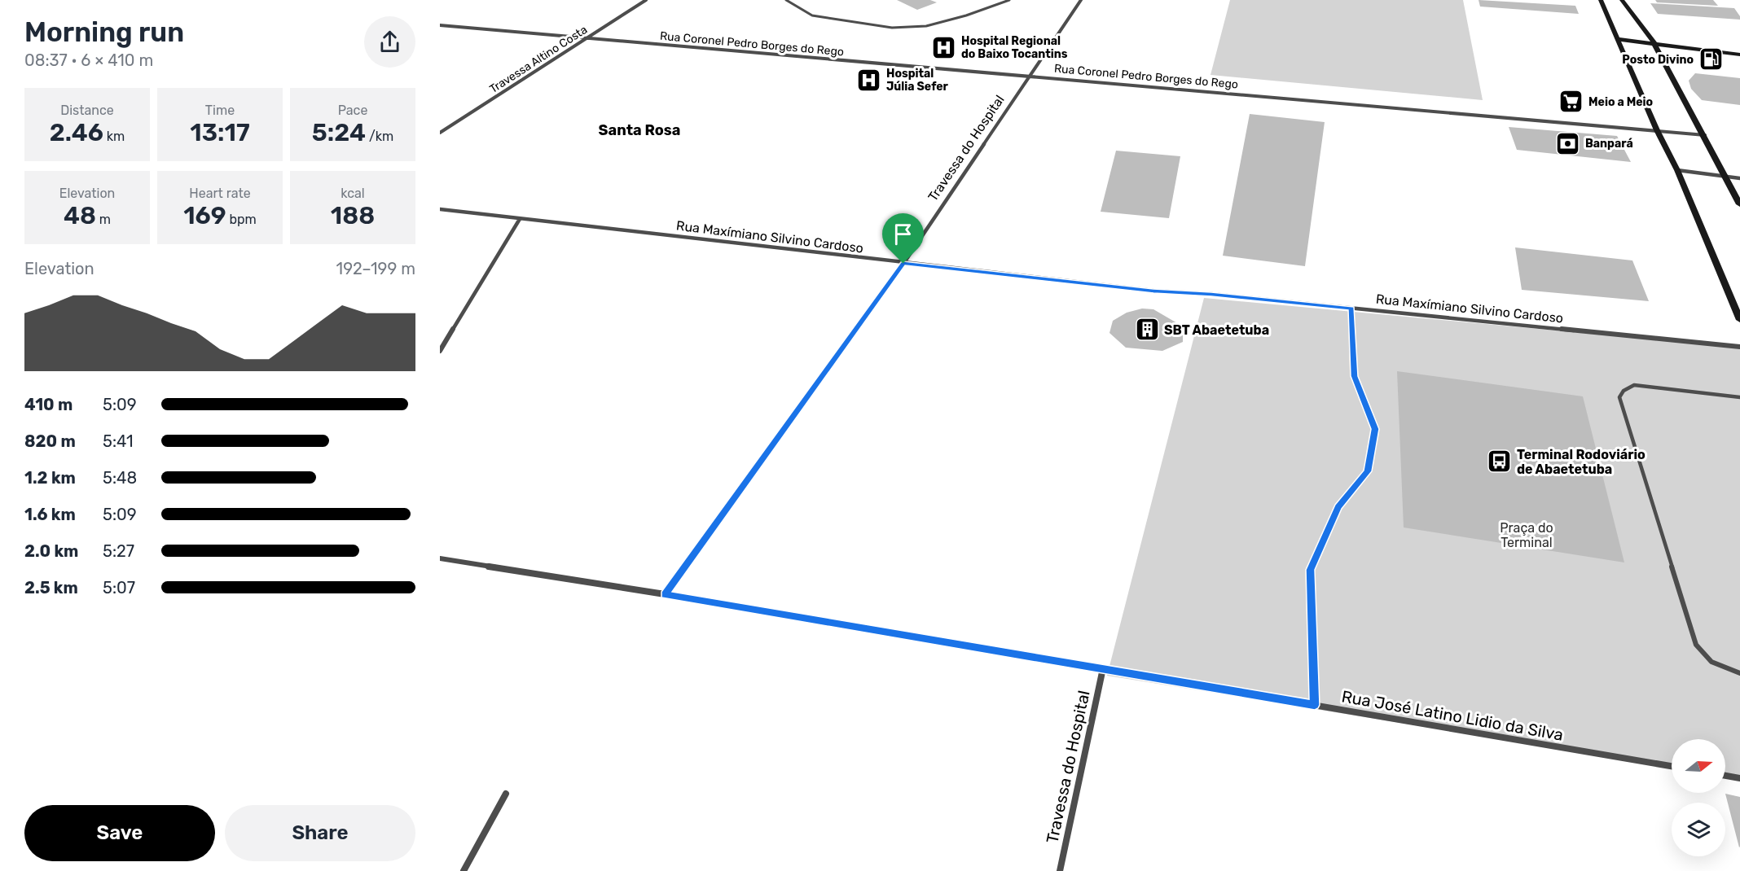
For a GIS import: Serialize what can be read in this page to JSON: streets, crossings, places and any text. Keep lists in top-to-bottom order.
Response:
{
  "streets": {
    "street": [
      "Rua Coronel Pedro Borges do Rego",
      "Travessa Altino Costa",
      "Travessa do Hospital",
      "Rua Maxímiano Silvino Cardoso",
      "Rua José Latino Lidio da Silva"
    ]
  },
  "crossings": [
    ["Rua Coronel Pedro Borges do Rego", "Travessa Altino Costa"],
    ["Rua Coronel Pedro Borges do Rego", "Travessa do Hospital"],
    ["Travessa do Hospital", "Rua Maxímiano Silvino Cardoso"],
    ["Travessa do Hospital", "Rua José Latino Lidio da Silva"]
  ],
  "districts": ["Santa Rosa"],
  "parks": ["Praça do Terminal"],
  "places": {
    "hospital": ["Hospital Regional do Baixo Tocantins", "Hospital Júlia Sefer"],
    "fuel station": ["Posto Divino"],
    "supermarket": ["Meio a Meio"],
    "bank": ["Banpará"],
    "building": ["SBT Abaetetuba"],
    "bus stop": ["Terminal Rodoviário de Abaetetuba"]
  },
  "north": "right",
  "page": {
    "heading": ["Morning run", "08:37 · 6 × 410 m"],
    "stats": [
      ["Distance", "2.46 km"],
      ["Time", "13:17"],
      ["Pace", "5:24 /km"],
      ["Elevation", "48 m"],
      ["Heart rate", "169 bpm"],
      ["kcal", "188"]
    ],
    "chart": ["Elevation", "192–199 m"],
    "list": [
      {
        "name": "410 m",
        "note": "5:09"
      },
      {
        "name": "820 m",
        "note": "5:41"
      },
      {
        "name": "1.2 km",
        "note": "5:48"
      },
      {
        "name": "1.6 km",
        "note": "5:09"
      },
      {
        "name": "2.0 km",
        "note": "5:27"
      },
      {
        "name": "2.5 km",
        "note": "5:07"
      }
    ],
    "buttons": ["Save", "Share"]
  }
}
